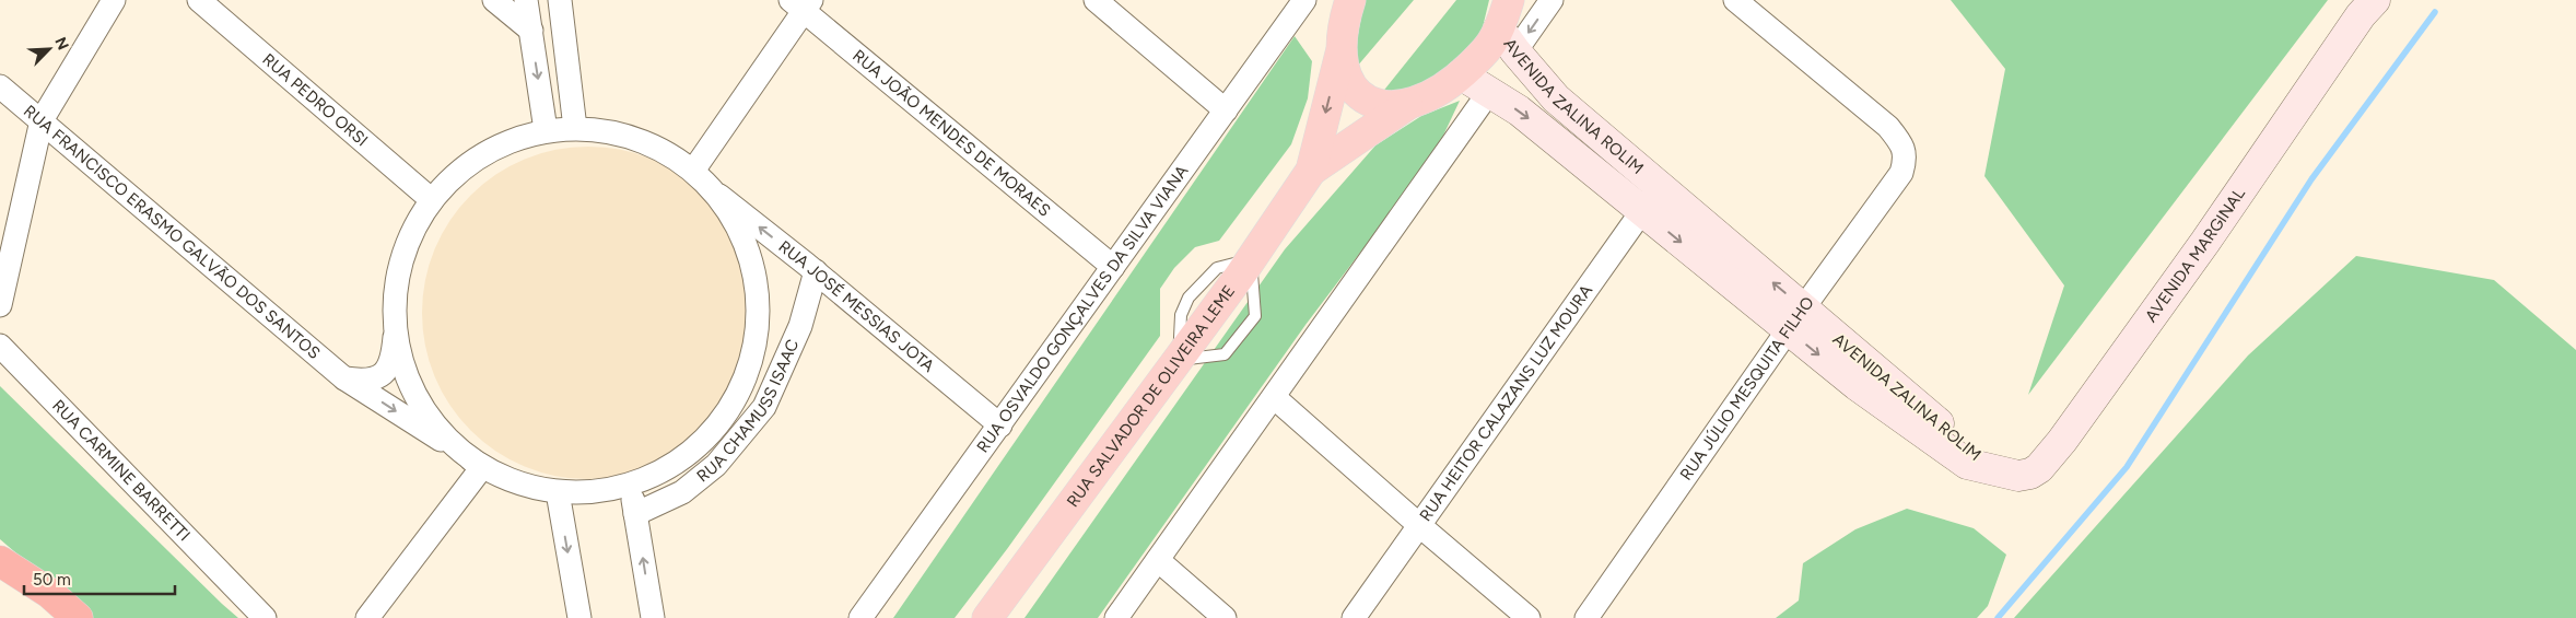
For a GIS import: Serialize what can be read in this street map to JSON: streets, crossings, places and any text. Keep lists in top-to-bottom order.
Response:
{
  "streets": {
    "main road": ["AVENIDA ZALINA ROLIM", "AVENIDA MARGINAL", "RUA SALVADOR DE OLIVEIRA LEME"],
    "street": [
      "RUA PEDRO ORSI",
      "RUA JOÃO MENDES DE MORAES",
      "RUA FRANCISCO ERASMO GALVÃO DOS SANTOS",
      "RUA JOSÉ MESSIAS JOTA",
      "RUA OSVALDO GONÇALVES DA SILVA VIANA",
      "RUA JÚLIO MESQUITA FILHO",
      "RUA HEITOR CALAZANS LUZ MOURA",
      "RUA CHAMUSS ISAAC",
      "RUA CARMINE BARRETTI"
    ]
  },
  "crossings": [
    ["RUA PEDRO ORSI", "RUA CHAMUSS ISAAC"],
    ["AVENIDA ZALINA ROLIM", "AVENIDA MARGINAL"],
    ["AVENIDA ZALINA ROLIM", "RUA JÚLIO MESQUITA FILHO"],
    ["AVENIDA ZALINA ROLIM", "RUA HEITOR CALAZANS LUZ MOURA"],
    ["RUA JOÃO MENDES DE MORAES", "RUA OSVALDO GONÇALVES DA SILVA VIANA"],
    ["RUA FRANCISCO ERASMO GALVÃO DOS SANTOS", "RUA CHAMUSS ISAAC"],
    ["RUA JOSÉ MESSIAS JOTA", "RUA OSVALDO GONÇALVES DA SILVA VIANA"],
    ["RUA JOSÉ MESSIAS JOTA", "RUA CHAMUSS ISAAC"]
  ],
  "scale_bar": "50 m",
  "north": "top right"
}
